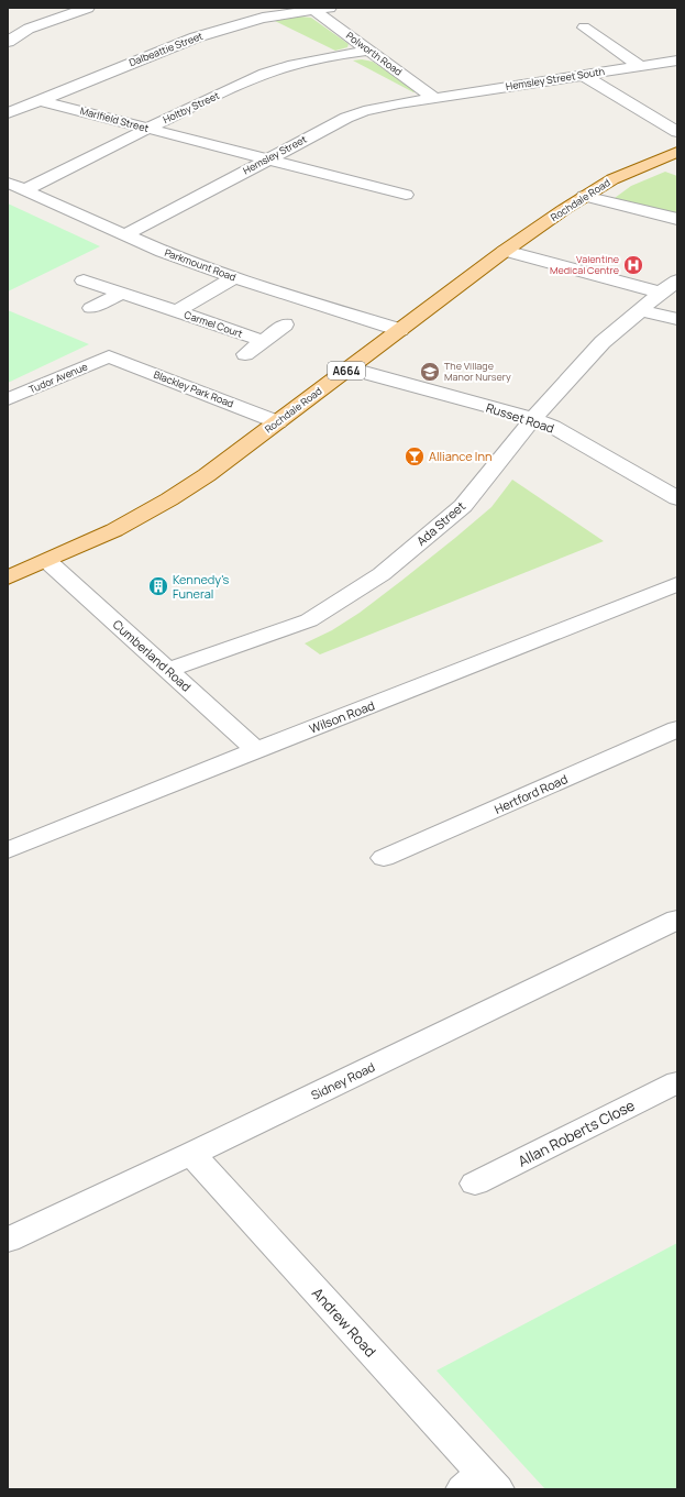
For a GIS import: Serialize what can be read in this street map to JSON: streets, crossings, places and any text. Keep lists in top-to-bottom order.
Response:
{
  "streets": {
    "main road": ["Rochdale Road", "A664"],
    "street": [
      "Dalbeattie Street",
      "Polworth Road",
      "Hemsley Street South",
      "Holtby Street",
      "Marlfield Street",
      "Hemsley Street",
      "Parkmount Road",
      "Carmel Court",
      "Tudor Avenue",
      "Blackley Park Road",
      "Russet Road",
      "Ada Street",
      "Cumberland Road",
      "Wilson Road",
      "Hertford Road",
      "Sidney Road",
      "Allan Roberts Close",
      "Andrew Road"
    ]
  },
  "crossings": [
    ["Dalbeattie Street", "Polworth Road"],
    ["Dalbeattie Street", "Marlfield Street"],
    ["Polworth Road", "Hemsley Street South"],
    ["Polworth Road", "Holtby Street"],
    ["Polworth Road", "Hemsley Street"],
    ["Hemsley Street South", "Hemsley Street"],
    ["Holtby Street", "Marlfield Street"],
    ["Holtby Street", "Parkmount Road"],
    ["Marlfield Street", "Hemsley Street"],
    ["Hemsley Street", "Parkmount Road"],
    ["Rochdale Road", "Parkmount Road"],
    ["Rochdale Road", "Blackley Park Road"],
    ["Rochdale Road", "Russet Road"],
    ["Rochdale Road", "Cumberland Road"],
    ["Parkmount Road", "Carmel Court"],
    ["Tudor Avenue", "Blackley Park Road"],
    ["Russet Road", "Ada Street"],
    ["Ada Street", "Cumberland Road"],
    ["Cumberland Road", "Wilson Road"],
    ["Sidney Road", "Andrew Road"]
  ],
  "places": {
    "hospital": ["Valentine Medical Centre"],
    "school or university": ["The Village Manor Nursery"],
    "bar": ["Alliance Inn"],
    "building": ["Kennedy's Funeral"]
  }
}
